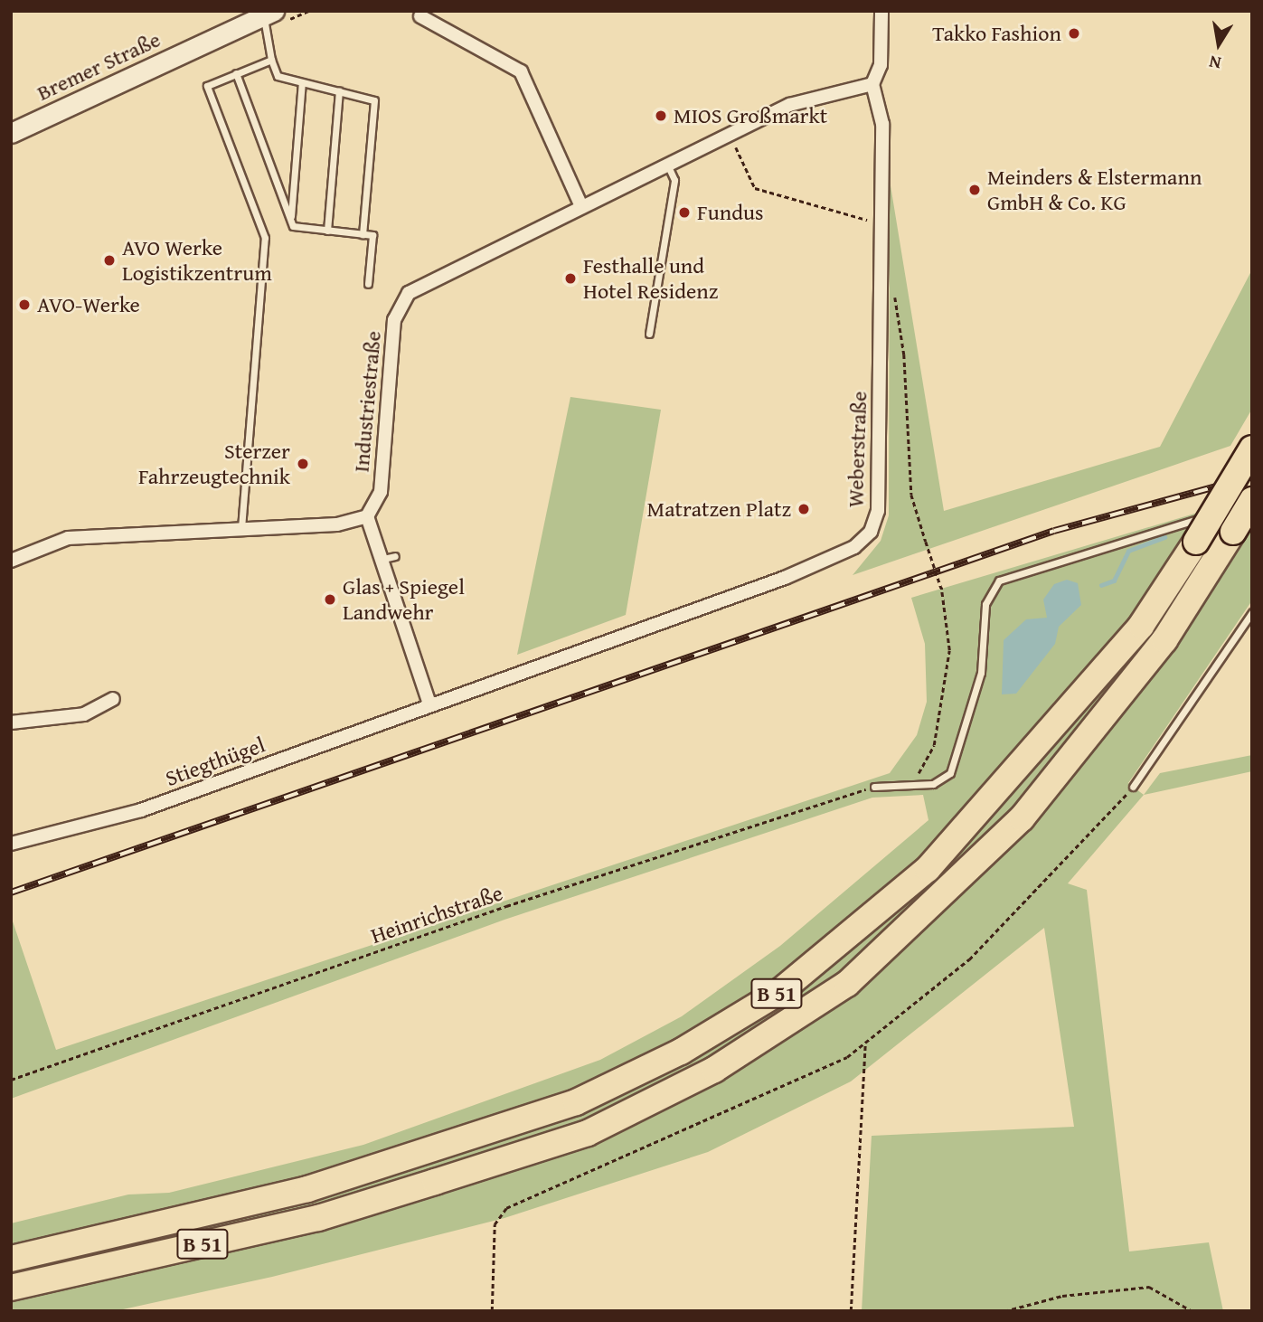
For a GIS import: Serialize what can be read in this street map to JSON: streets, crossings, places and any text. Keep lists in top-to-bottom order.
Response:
{
  "streets": {
    "highway": ["B 51"],
    "street": [
      "Bremer Straße",
      "Industriestraße",
      "Weberstraße",
      "Stiegthügel"
    ],
    "path": ["Heinrichstraße"]
  },
  "crossings": [
    ["Industriestraße", "Weberstraße"],
    ["Weberstraße", "Stiegthügel"]
  ],
  "places": [
    "Takko Fashion",
    "MIOS Großmarkt",
    "Meinders & Elstermann GmbH & Co. KG",
    "Fundus",
    "AVO Werke Logistikzentrum",
    "Festhalle und Hotel Residenz",
    "AVO-Werke",
    "Sterzer Fahrzeugtechnik",
    "Matratzen Platz",
    "Glas + Spiegel Landwehr"
  ],
  "north": "bottom"
}
